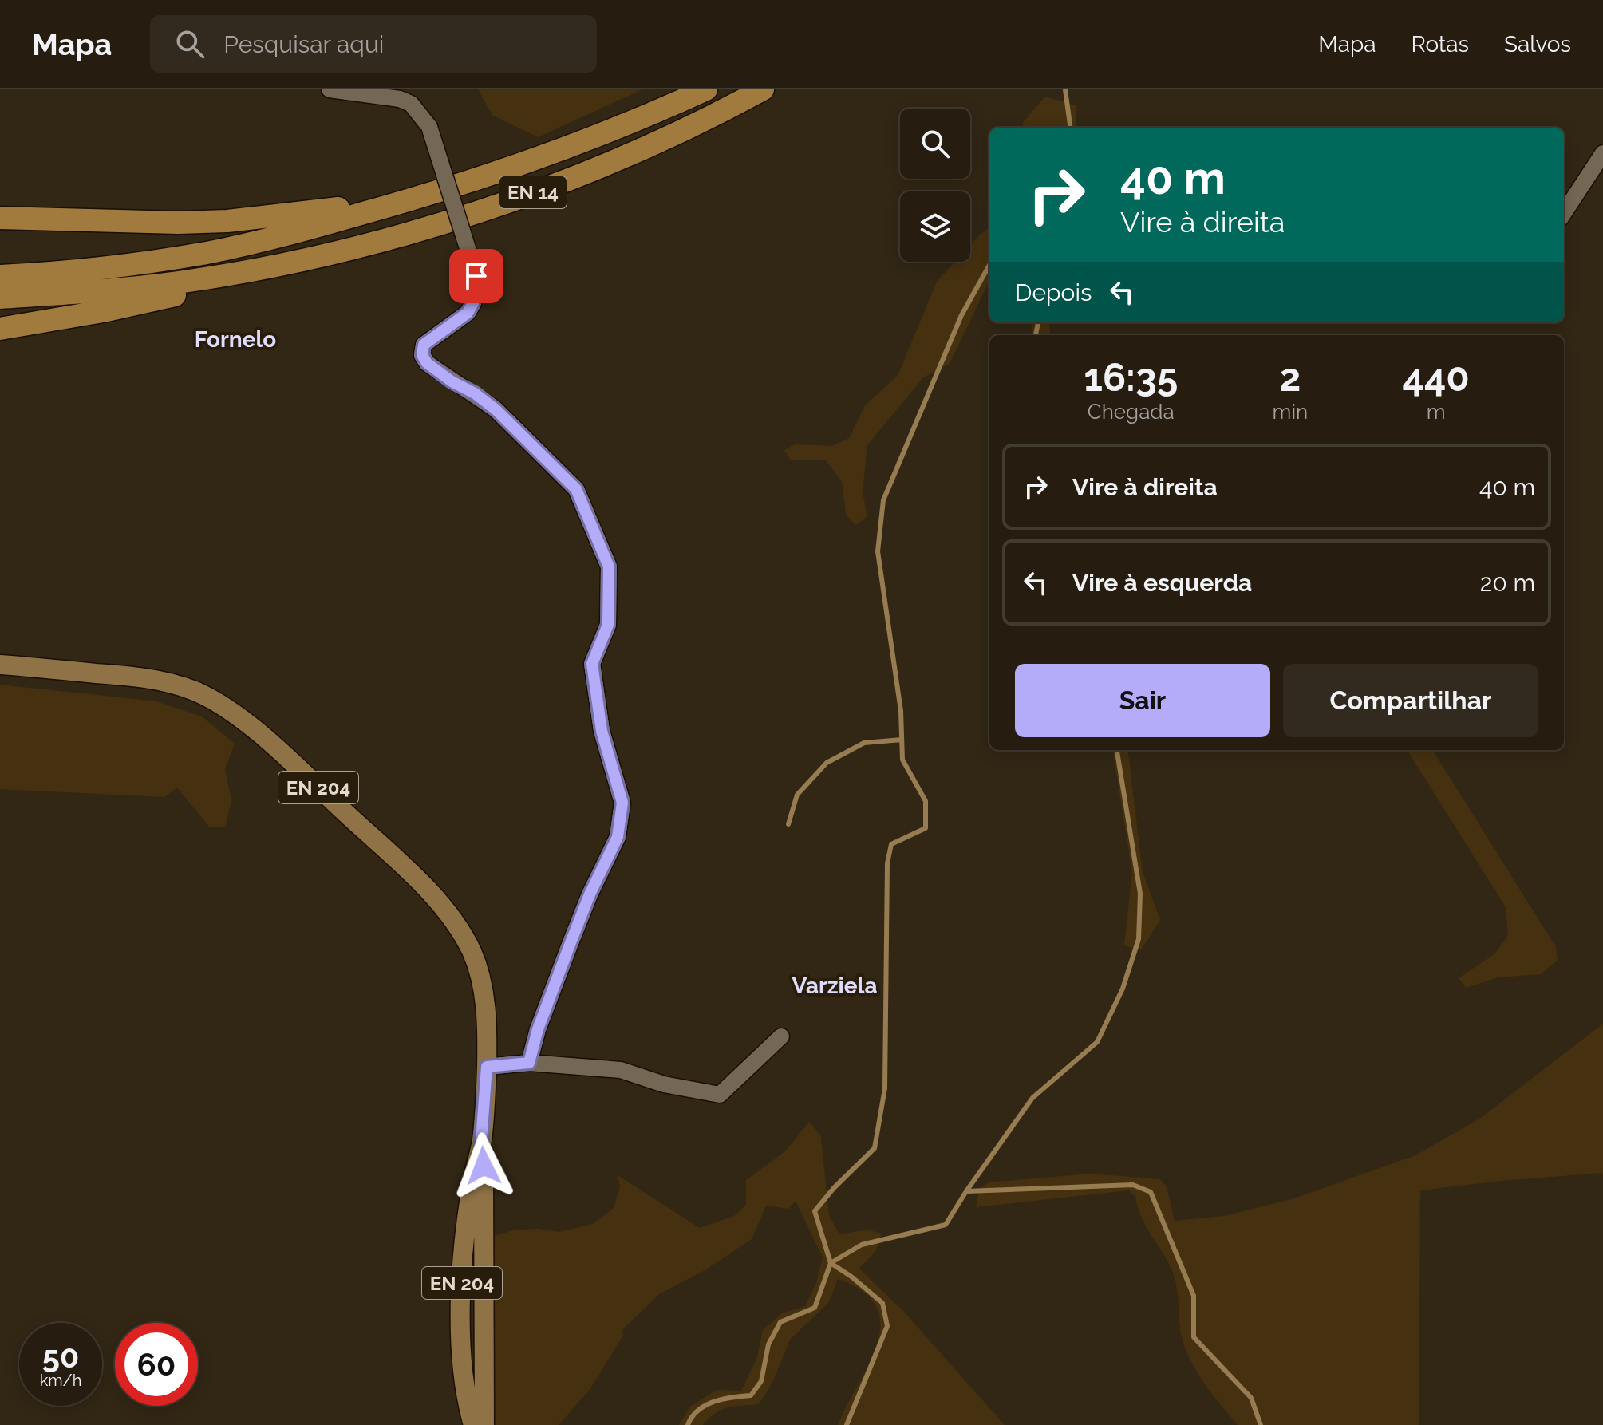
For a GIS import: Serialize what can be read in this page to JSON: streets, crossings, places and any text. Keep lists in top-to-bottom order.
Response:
{
  "streets": {
    "highway": ["EN 14"],
    "main road": ["EN 204"]
  },
  "districts": ["Fornelo", "Varziela"],
  "page": {
    "header": "Mapa",
    "search": "Pesquisar aqui",
    "nav": ["Mapa", "Rotas", "Salvos"],
    "turn": ["40 m", "Vire à direita"],
    "then": "Depois",
    "eta": [
      "16:35",
      "Chegada",
      "2",
      "min",
      "440",
      "m"
    ],
    "list": [
      {
        "name": "Vire à direita",
        "value": "40 m"
      },
      {
        "name": "Vire à esquerda",
        "value": "20 m"
      }
    ],
    "buttons": ["Sair", "Compartilhar"],
    "speed": "50 km/h",
    "limit": "60"
  }
}
